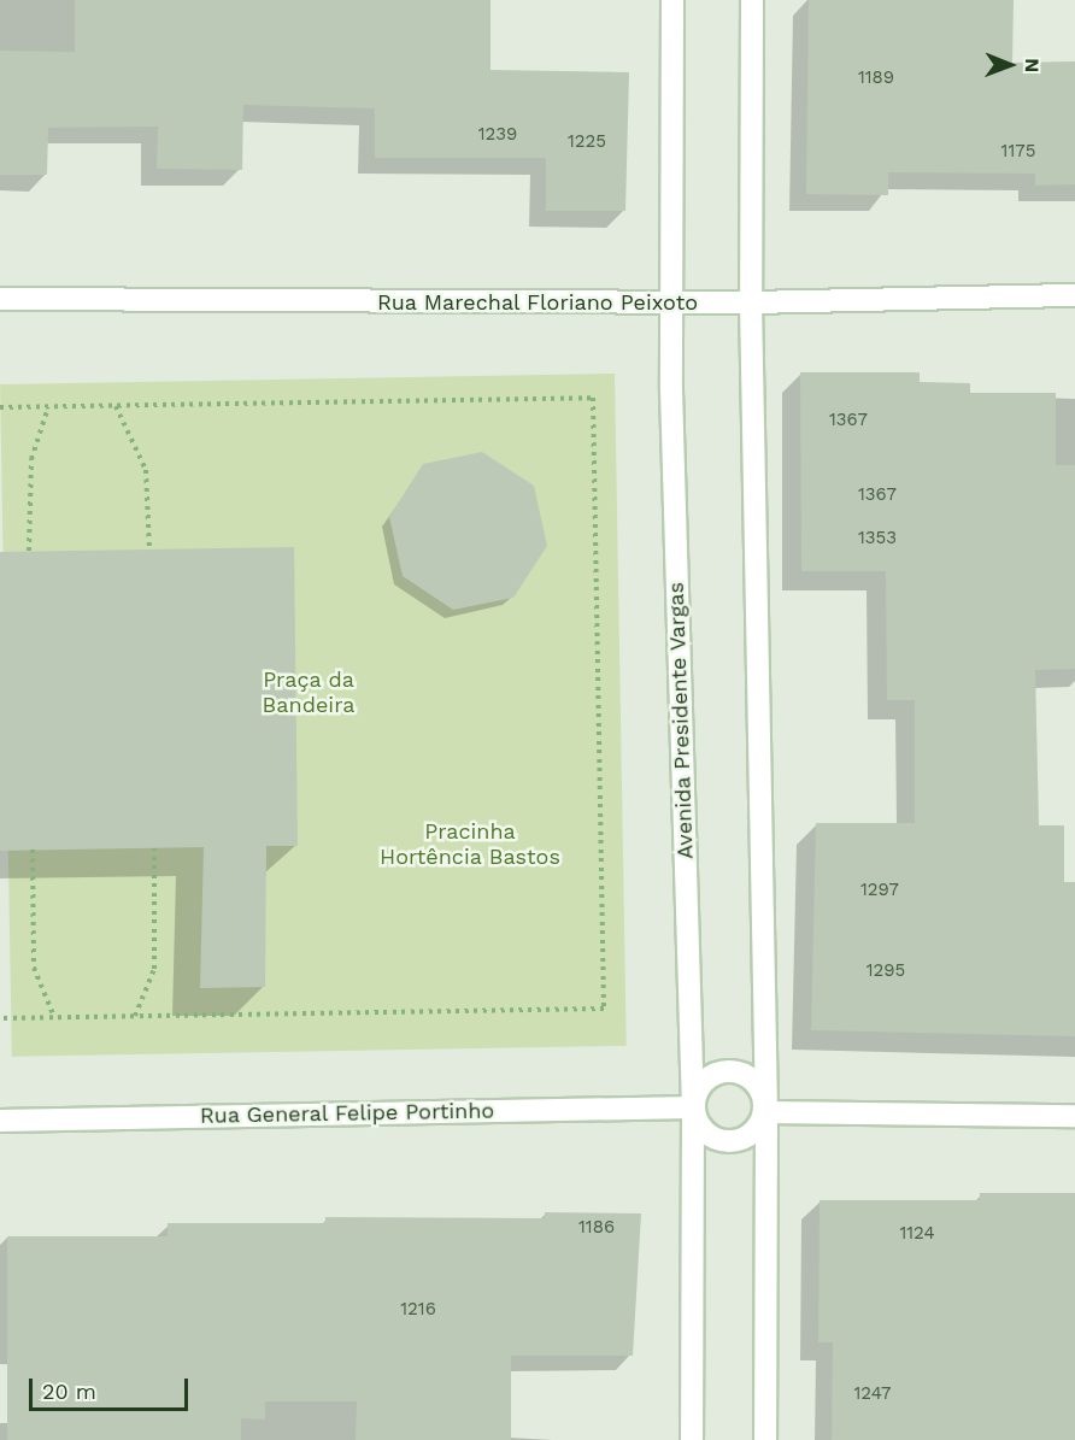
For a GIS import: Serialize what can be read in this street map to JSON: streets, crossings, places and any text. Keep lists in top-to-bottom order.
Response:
{
  "streets": {
    "street": ["Rua Marechal Floriano Peixoto", "Avenida Presidente Vargas", "Rua General Felipe Portinho"]
  },
  "crossings": [
    ["Rua Marechal Floriano Peixoto", "Avenida Presidente Vargas"],
    ["Avenida Presidente Vargas", "Rua General Felipe Portinho"]
  ],
  "parks": ["Praça da Bandeira", "Pracinha Hortência Bastos"],
  "house_numbers": [
    "1189",
    "1239",
    "1225",
    "1175",
    "1367",
    "1367",
    "1353",
    "1297",
    "1295",
    "1186",
    "1124",
    "1216",
    "1247"
  ],
  "scale_bar": "20 m",
  "north": "right"
}
